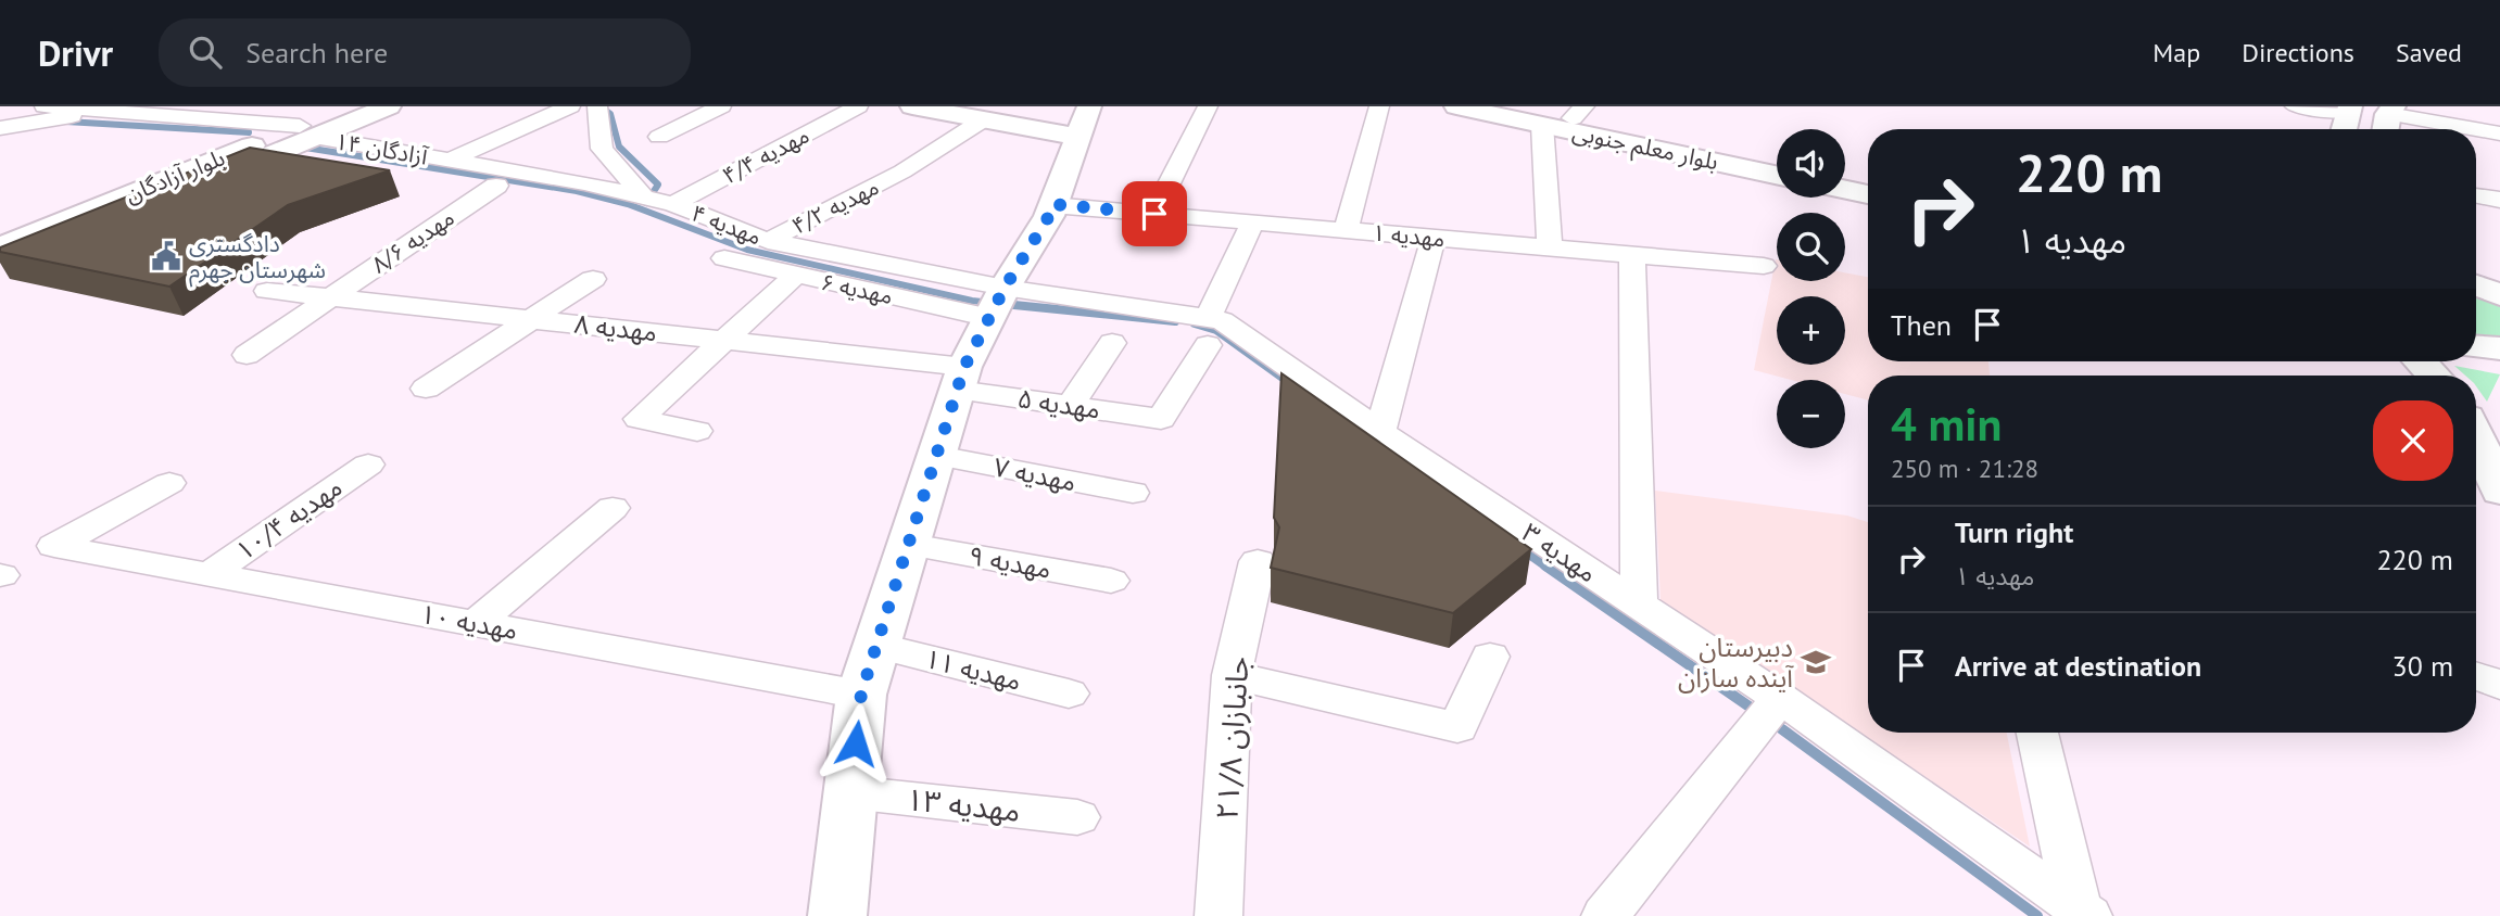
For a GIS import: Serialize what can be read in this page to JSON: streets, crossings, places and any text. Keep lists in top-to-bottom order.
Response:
{
  "streets": {
    "main road": ["بلوار معلم جنوبی", "بلوار آزادگان"],
    "street": [
      "آزادگان ۱۴",
      "مهدیه ۴/۴",
      "مهدیه ۴/۲",
      "مهدیه ۴",
      "مهدیه ۱",
      "مهدیه ۸/۶",
      "مهدیه ۶",
      "مهدیه ۸",
      "مهدیه ۵",
      "مهدیه ۷",
      "مهدیه ۱۰/۴",
      "مهدیه ۳",
      "مهدیه ۹",
      "مهدیه ۱۰",
      "مهدیه ۱۱",
      "جانبازان ۲۱/۸",
      "مهدیه ۱۳"
    ]
  },
  "crossings": [
    ["آزادگان ۱۴", "بلوار آزادگان"],
    ["آزادگان ۱۴", "مهدیه ۴"],
    ["مهدیه ۴/۴", "مهدیه ۴"],
    ["مهدیه ۴/۲", "مهدیه ۴"],
    ["مهدیه ۴", "مهدیه ۶"],
    ["مهدیه ۴", "مهدیه ۳"],
    ["مهدیه ۸/۶", "مهدیه ۸"],
    ["مهدیه ۶", "مهدیه ۳"],
    ["مهدیه ۸", "مهدیه ۵"],
    ["مهدیه ۵", "مهدیه ۳"],
    ["مهدیه ۱۰/۴", "مهدیه ۱۰"]
  ],
  "places": {
    "public building": ["دادگستری شهرستان جهرم"],
    "school or university": ["دبیرستان آینده سازان"]
  },
  "page": {
    "header": "Drivr",
    "search": "Search here",
    "nav": ["Map", "Directions", "Saved"],
    "map_buttons": ["+", "−"],
    "turn": ["220 m", "مهدیه ۱"],
    "then": "Then",
    "heading": ["4 min", "250 m · 21:28"],
    "list": [
      {
        "name": "Turn right",
        "note": "مهدیه ۱",
        "value": "220 m"
      },
      {
        "name": "Arrive at destination",
        "value": "30 m"
      }
    ]
  }
}
